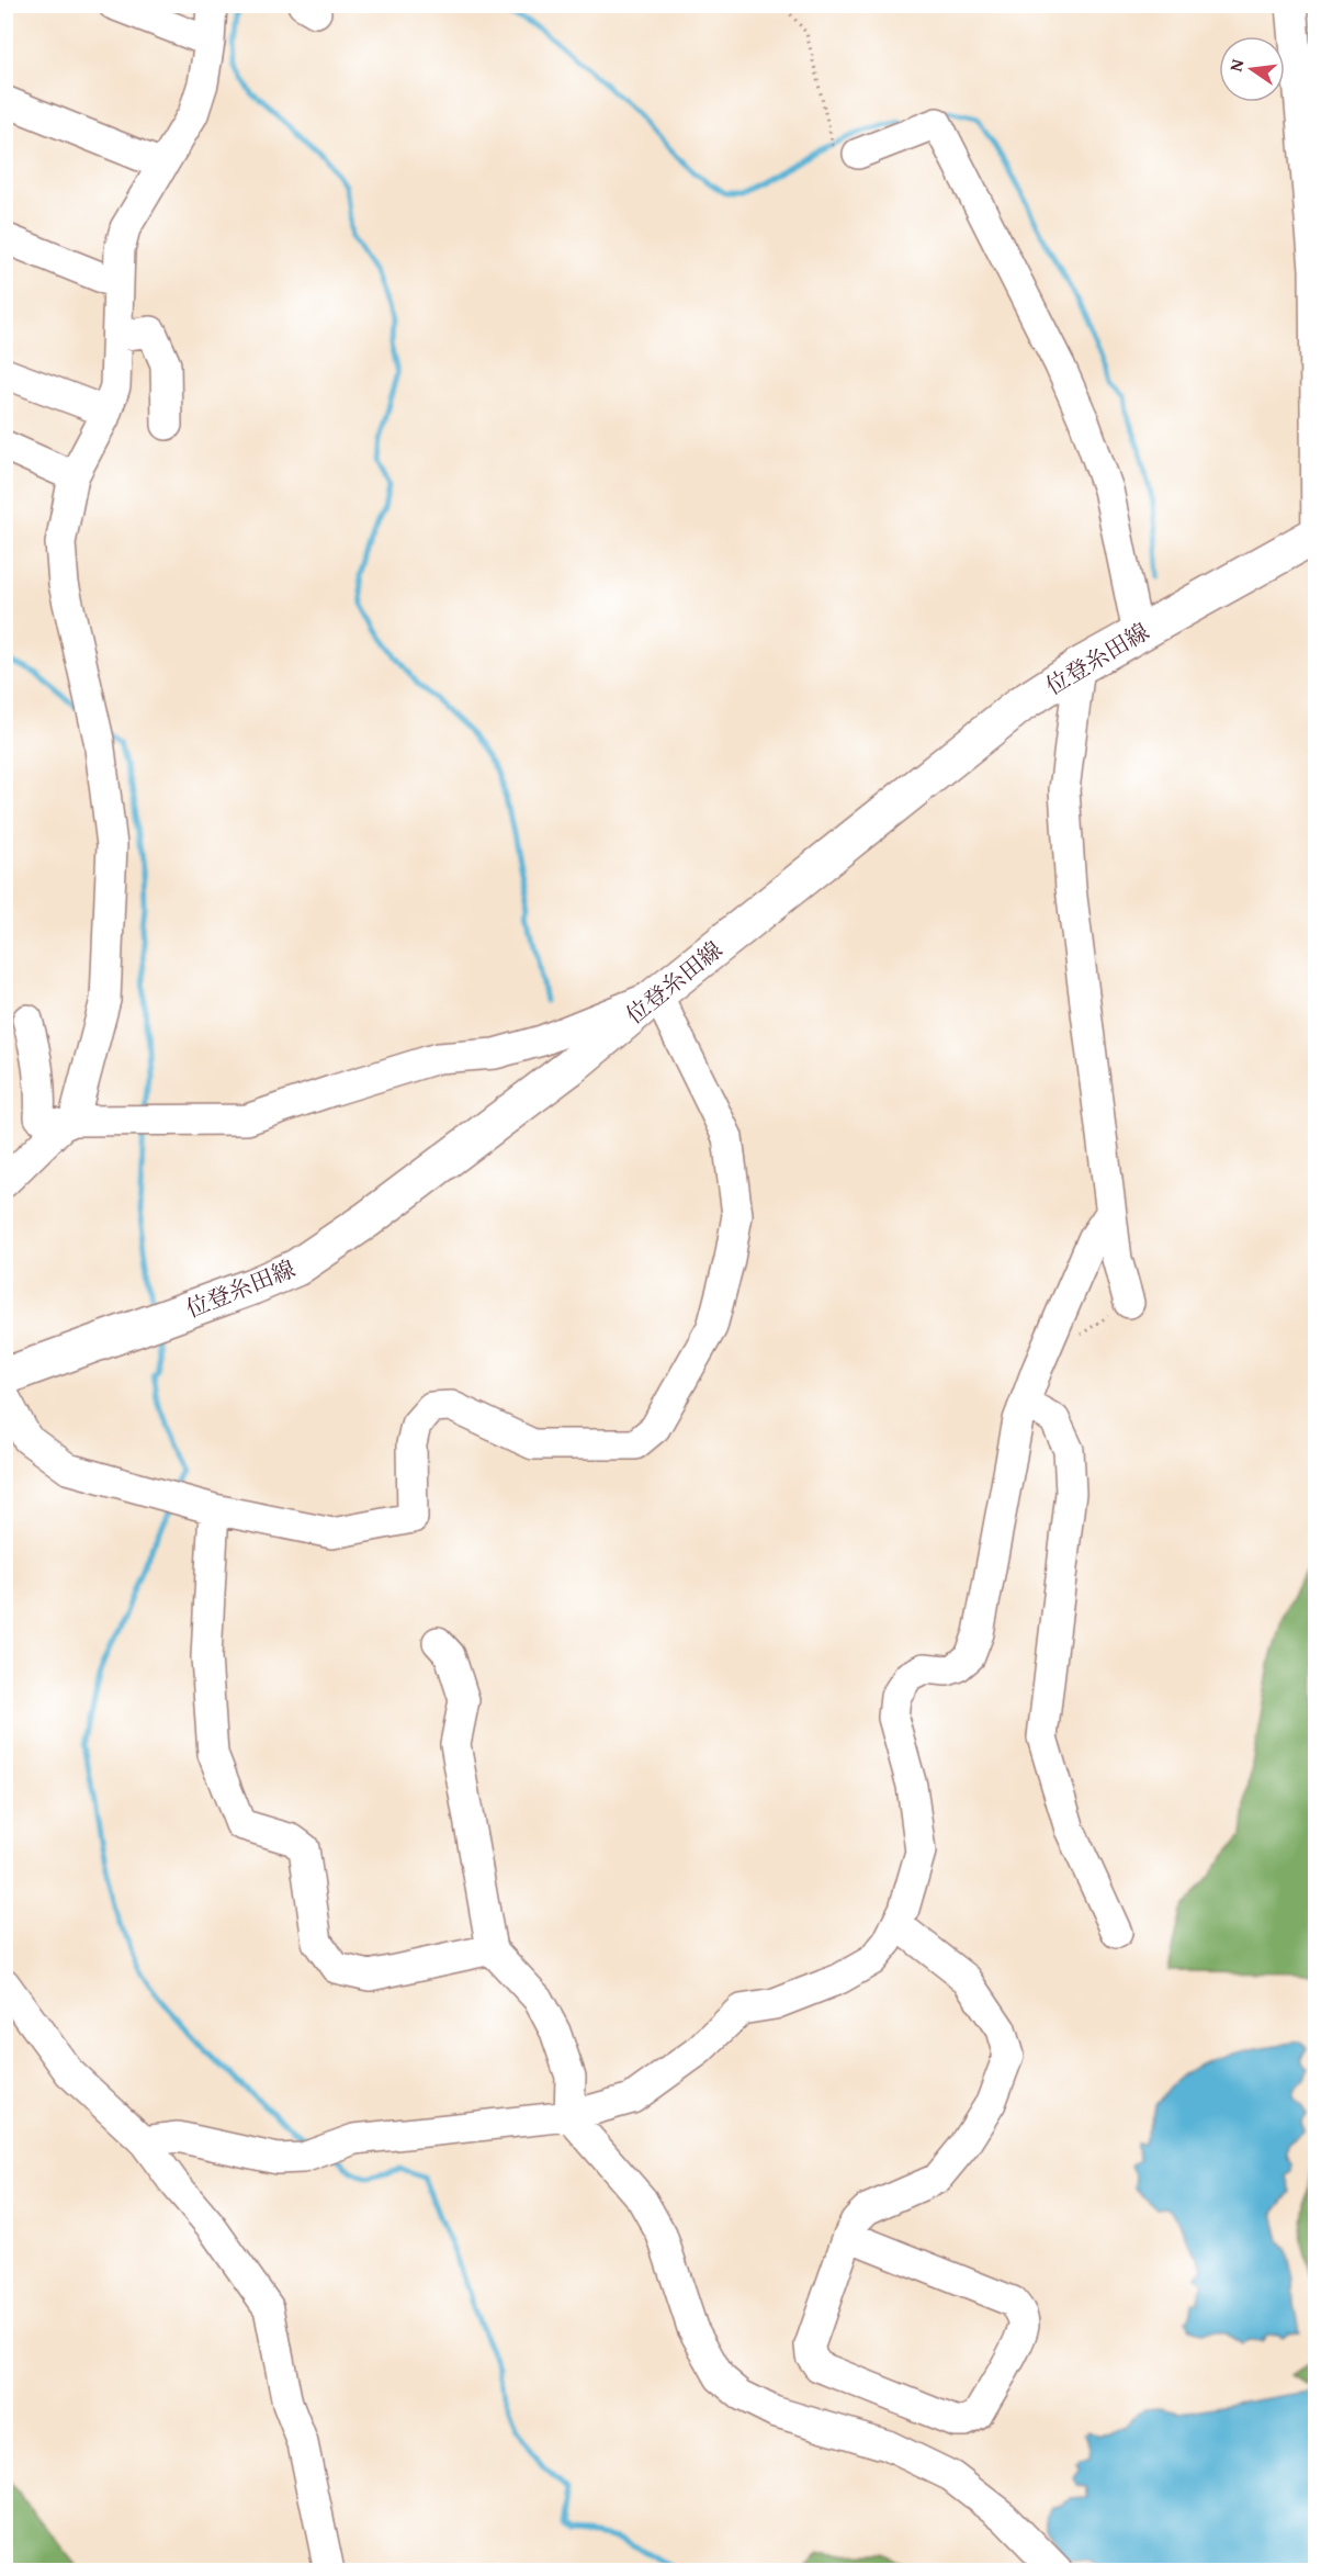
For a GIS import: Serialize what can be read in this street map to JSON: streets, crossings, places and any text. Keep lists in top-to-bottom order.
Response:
{
  "streets": {
    "main road": ["位登糸田線"]
  },
  "north": "left"
}
